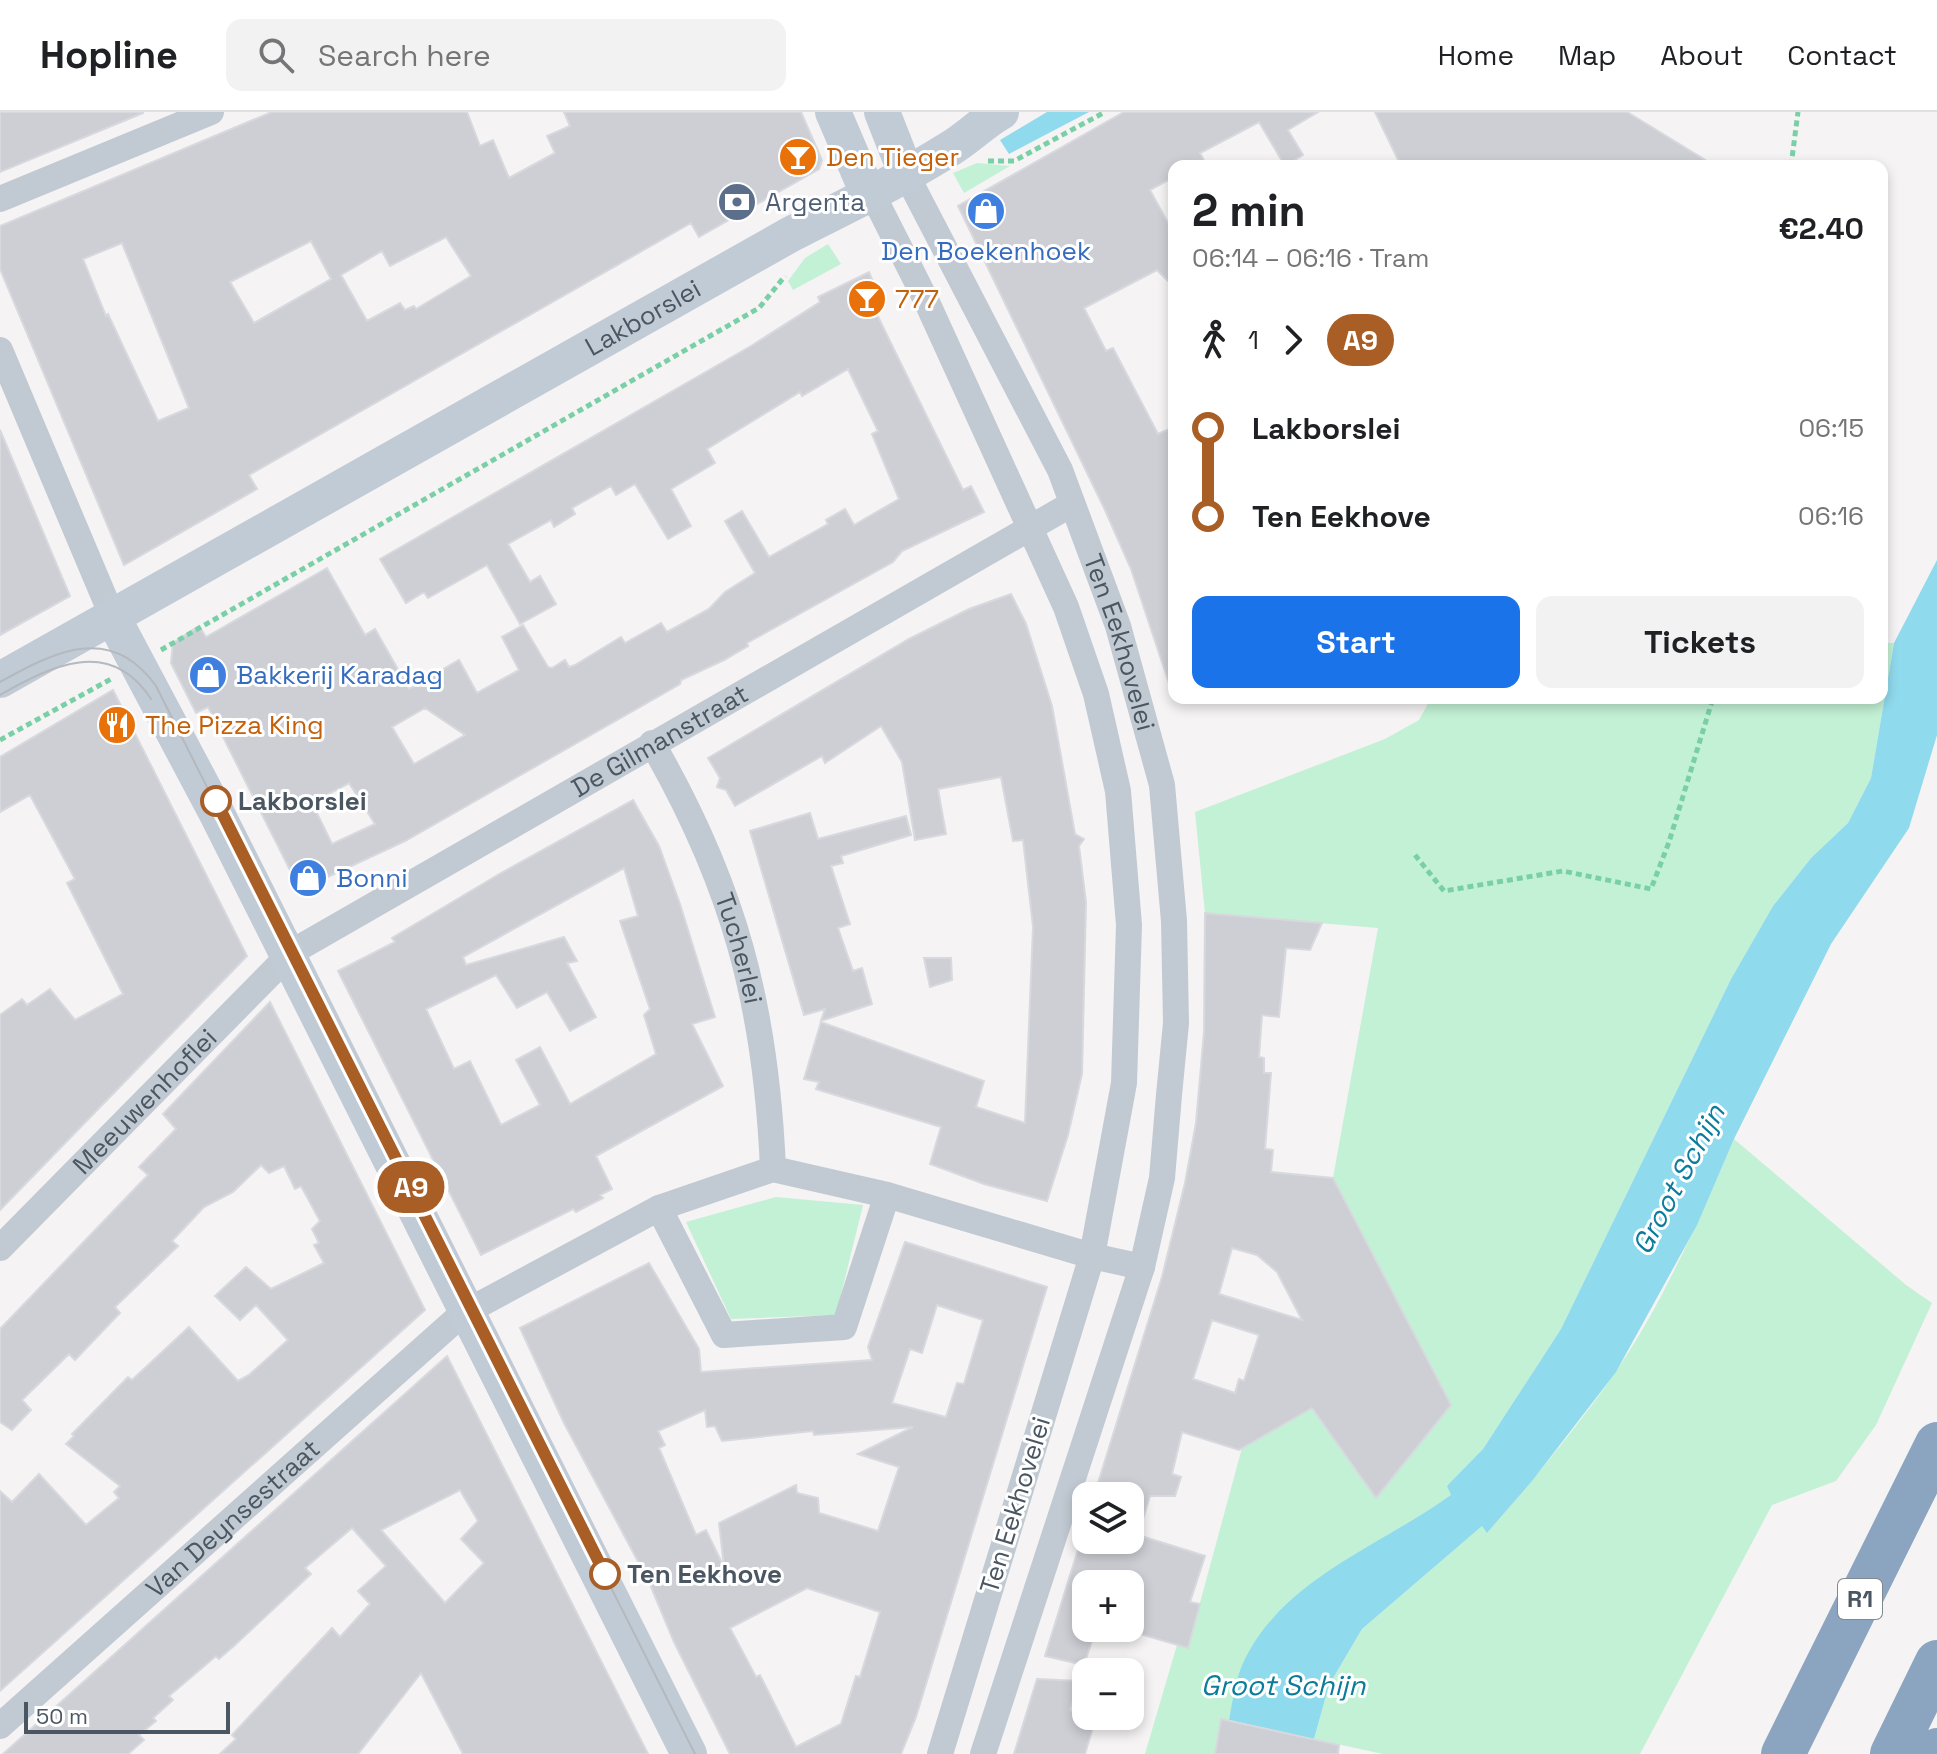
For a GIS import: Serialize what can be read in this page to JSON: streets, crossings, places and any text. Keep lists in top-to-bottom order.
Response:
{
  "streets": {
    "highway": ["R1"],
    "street": [
      "Lakborslei",
      "Ten Eekhovelei",
      "De Gilmanstraat",
      "Tucherlei",
      "Meeuwenhoflei",
      "Van Deynsestraat"
    ]
  },
  "crossings": [
    ["Lakborslei", "Ten Eekhovelei"],
    ["Ten Eekhovelei", "De Gilmanstraat"],
    ["De Gilmanstraat", "Tucherlei"],
    ["De Gilmanstraat", "Meeuwenhoflei"],
    ["Tucherlei", "Van Deynsestraat"]
  ],
  "water": ["Groot Schijn"],
  "places": {
    "bar": ["Den Tieger", "777"],
    "bank": ["Argenta"],
    "shop": ["Den Boekenhoek", "Bakkerij Karadag", "Bonni"],
    "restaurant": ["The Pizza King"],
    "other": ["Lakborslei", "Ten Eekhove"]
  },
  "lines": ["tram line A9"],
  "scale_bar": "50 m",
  "page": {
    "header": "Hopline",
    "search": "Search here",
    "nav": [
      "Home",
      "Map",
      "About",
      "Contact"
    ],
    "on_map": "A9",
    "heading": ["2 min", "06:14 – 06:16 · Tram", "€2.40"],
    "legs": ["1", "A9"],
    "list": [
      {
        "name": "Lakborslei",
        "value": "06:15"
      },
      {
        "name": "Ten Eekhove",
        "value": "06:16"
      }
    ],
    "buttons": ["Start", "Tickets"],
    "map_buttons": ["+", "−"],
    "scale": "50 m"
  }
}
